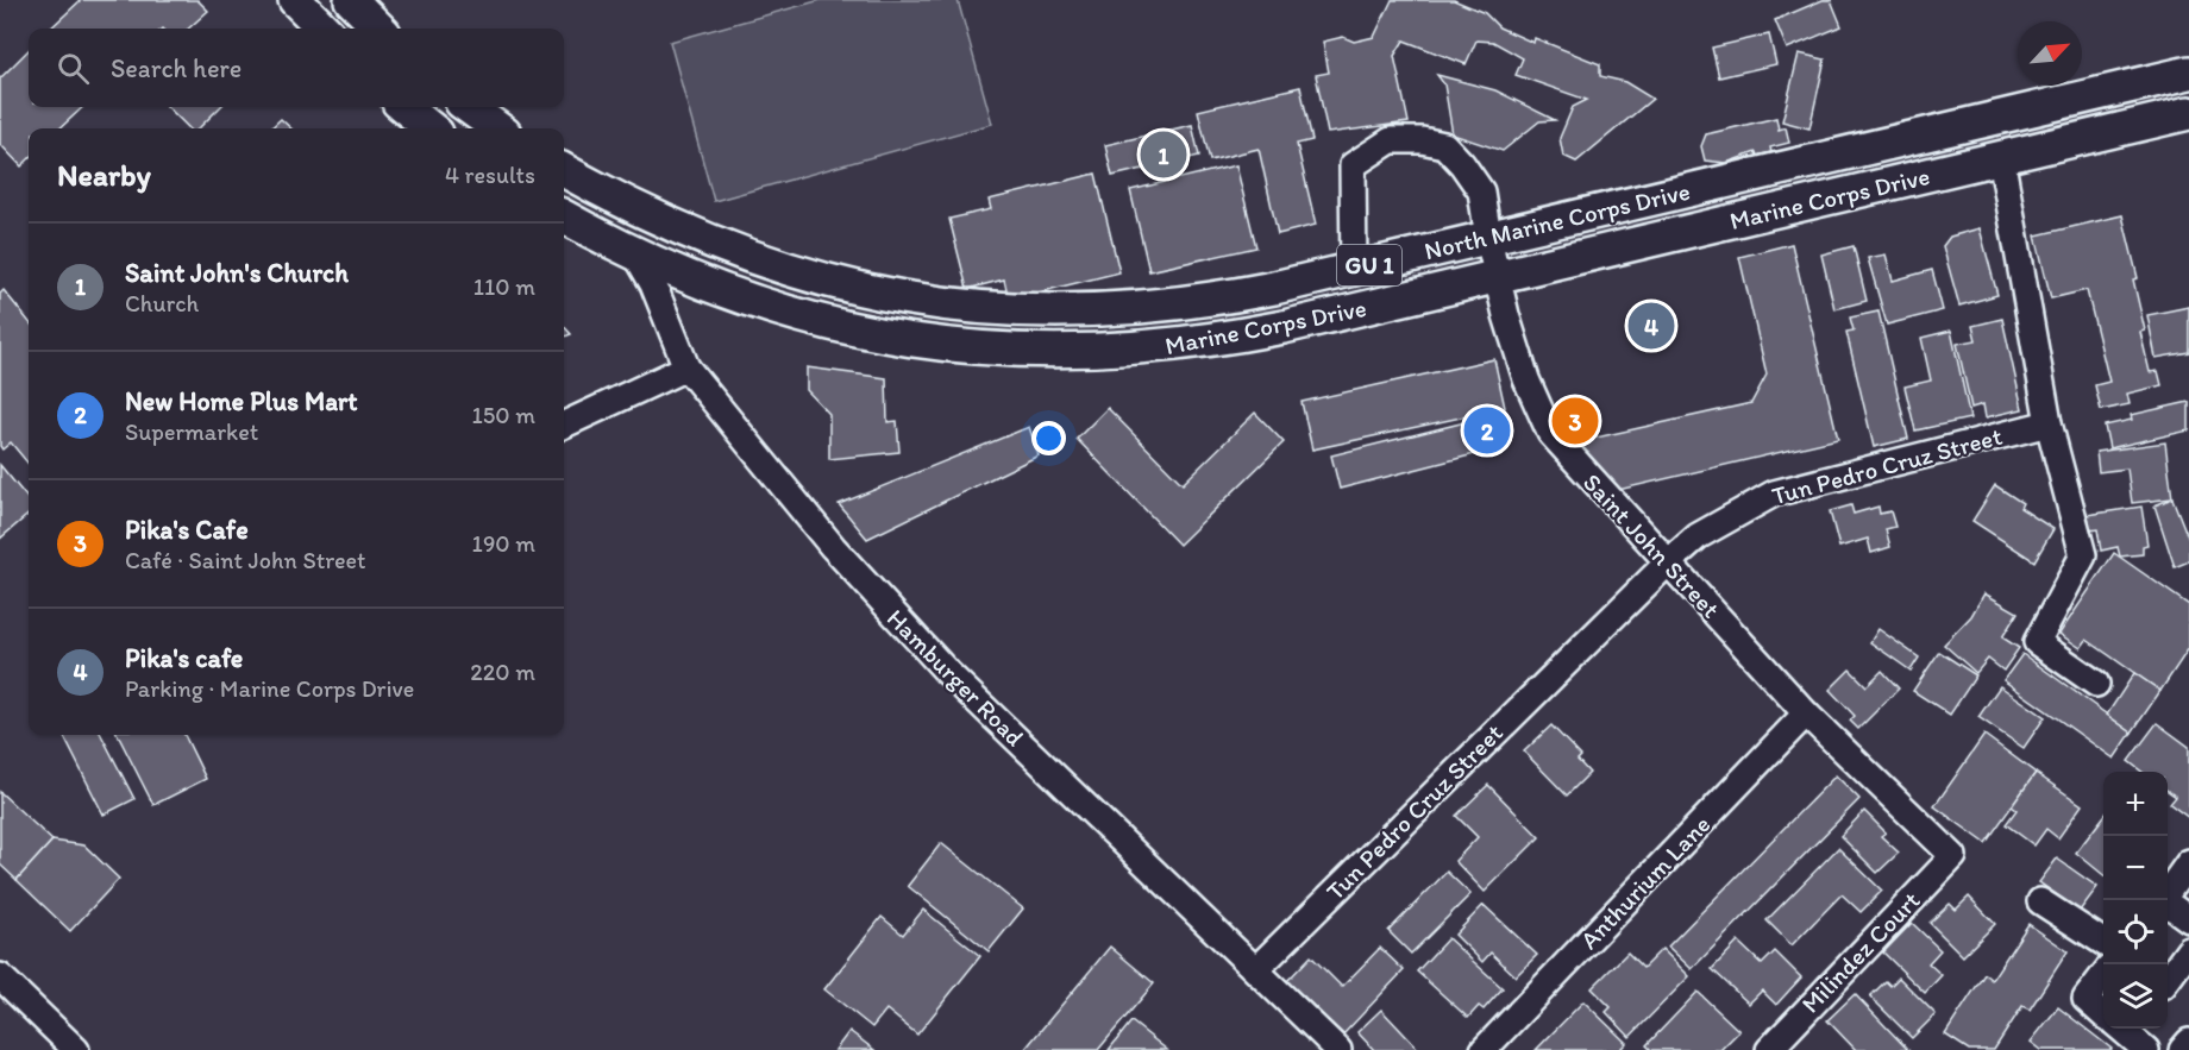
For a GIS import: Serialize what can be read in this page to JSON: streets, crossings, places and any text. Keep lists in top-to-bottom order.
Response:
{
  "streets": {
    "main road": ["Marine Corps Drive", "North Marine Corps Drive", "GU 1"],
    "street": [
      "Tun Pedro Cruz Street",
      "Saint John Street",
      "Hamburger Road",
      "Anthurium Lane",
      "Milindez Court"
    ]
  },
  "crossings": [
    ["Marine Corps Drive", "Saint John Street"],
    ["Marine Corps Drive", "Hamburger Road"],
    ["North Marine Corps Drive", "Saint John Street"],
    ["Tun Pedro Cruz Street", "Saint John Street"],
    ["Tun Pedro Cruz Street", "Hamburger Road"],
    ["Saint John Street", "Anthurium Lane"],
    ["Saint John Street", "Milindez Court"]
  ],
  "north": "top right",
  "page": {
    "search": "Search here",
    "pins": [
      "1",
      "4",
      "3",
      "2"
    ],
    "heading": ["Nearby", "4 results"],
    "list": [
      {
        "mark": "1",
        "name": "Saint John's Church",
        "note": "Church",
        "value": "110 m"
      },
      {
        "mark": "2",
        "name": "New Home Plus Mart",
        "note": "Supermarket",
        "value": "150 m"
      },
      {
        "mark": "3",
        "name": "Pika's Cafe",
        "note": "Café · Saint John Street",
        "value": "190 m"
      },
      {
        "mark": "4",
        "name": "Pika's cafe",
        "note": "Parking · Marine Corps Drive",
        "value": "220 m"
      }
    ],
    "map_buttons": ["+", "−"]
  }
}
